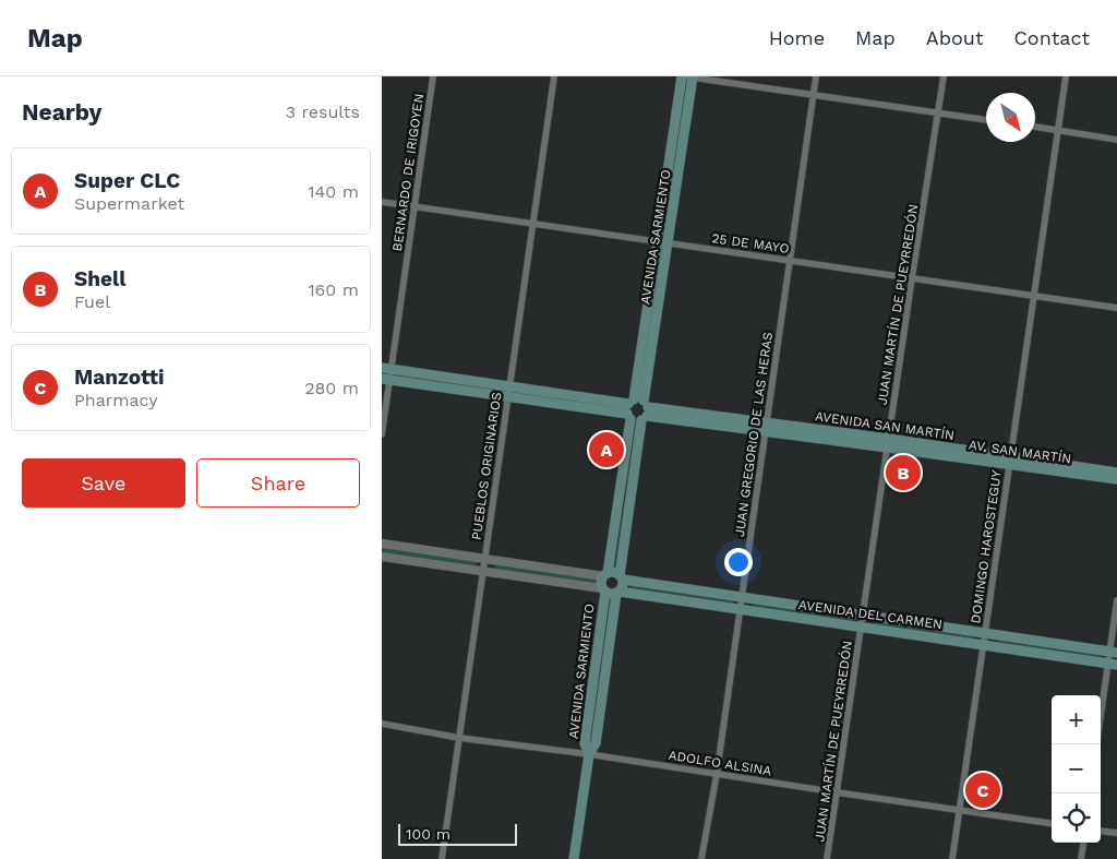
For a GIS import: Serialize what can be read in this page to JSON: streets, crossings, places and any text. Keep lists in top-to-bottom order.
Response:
{
  "streets": {
    "main road": [
      "AVENIDA SARMIENTO",
      "AVENIDA SAN MARTÍN",
      "AV. SAN MARTÍN",
      "AVENIDA DEL CARMEN"
    ],
    "street": [
      "BERNARDO DE IRIGOYEN",
      "25 DE MAYO",
      "JUAN MARTÍN DE PUEYRREDÓN",
      "JUAN GREGORIO DE LAS HERAS",
      "PUEBLOS ORIGINARIOS",
      "DOMINGO HAROSTEGUY",
      "ADOLFO ALSINA"
    ]
  },
  "crossings": [
    ["BERNARDO DE IRIGOYEN", "25 DE MAYO"],
    ["BERNARDO DE IRIGOYEN", "AVENIDA SAN MARTÍN"],
    ["AVENIDA SARMIENTO", "25 DE MAYO"],
    ["AVENIDA SARMIENTO", "AVENIDA SAN MARTÍN"],
    ["AVENIDA SARMIENTO", "AVENIDA DEL CARMEN"],
    ["AVENIDA SARMIENTO", "ADOLFO ALSINA"],
    ["25 DE MAYO", "JUAN MARTÍN DE PUEYRREDÓN"],
    ["25 DE MAYO", "JUAN GREGORIO DE LAS HERAS"],
    ["25 DE MAYO", "PUEBLOS ORIGINARIOS"],
    ["25 DE MAYO", "DOMINGO HAROSTEGUY"],
    ["JUAN MARTÍN DE PUEYRREDÓN", "AVENIDA SAN MARTÍN"],
    ["JUAN MARTÍN DE PUEYRREDÓN", "AVENIDA DEL CARMEN"],
    ["JUAN MARTÍN DE PUEYRREDÓN", "ADOLFO ALSINA"],
    ["AVENIDA SAN MARTÍN", "JUAN GREGORIO DE LAS HERAS"],
    ["AVENIDA SAN MARTÍN", "AV. SAN MARTÍN"],
    ["AVENIDA SAN MARTÍN", "PUEBLOS ORIGINARIOS"],
    ["AVENIDA SAN MARTÍN", "DOMINGO HAROSTEGUY"],
    ["JUAN GREGORIO DE LAS HERAS", "AVENIDA DEL CARMEN"],
    ["JUAN GREGORIO DE LAS HERAS", "ADOLFO ALSINA"],
    ["AV. SAN MARTÍN", "DOMINGO HAROSTEGUY"],
    ["PUEBLOS ORIGINARIOS", "ADOLFO ALSINA"],
    ["DOMINGO HAROSTEGUY", "AVENIDA DEL CARMEN"],
    ["DOMINGO HAROSTEGUY", "ADOLFO ALSINA"]
  ],
  "scale_bar": "100 m",
  "north": "bottom right",
  "page": {
    "header": "Map",
    "nav": [
      "Home",
      "Map",
      "About",
      "Contact"
    ],
    "heading": ["Nearby", "3 results"],
    "list": [
      {
        "mark": "A",
        "name": "Super CLC",
        "note": "Supermarket",
        "value": "140 m"
      },
      {
        "mark": "B",
        "name": "Shell",
        "note": "Fuel",
        "value": "160 m"
      },
      {
        "mark": "C",
        "name": "Manzotti",
        "note": "Pharmacy",
        "value": "280 m"
      }
    ],
    "pins": ["A", "B", "C"],
    "buttons": ["Save", "Share"],
    "map_buttons": ["+", "−"],
    "scale": "100 m"
  }
}
